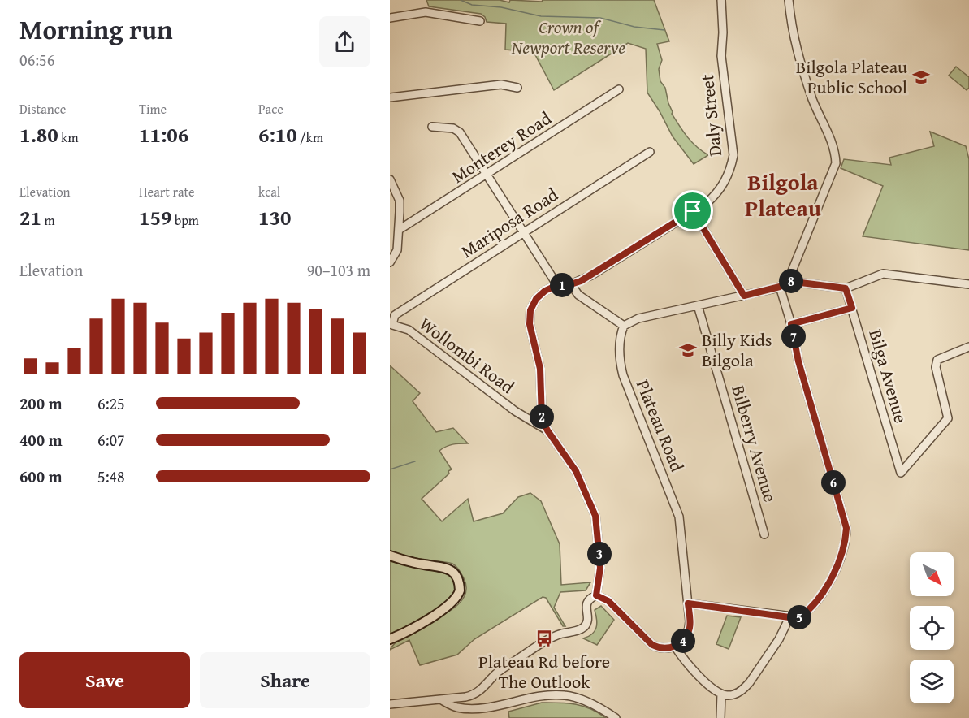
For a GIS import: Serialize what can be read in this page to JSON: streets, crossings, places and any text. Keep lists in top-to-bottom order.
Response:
{
  "streets": {
    "street": [
      "Daly Street",
      "Monterey Road",
      "Mariposa Road",
      "Wollombi Road",
      "Bilga Avenue",
      "Plateau Road",
      "Bilberry Avenue"
    ]
  },
  "crossings": [
    ["Mariposa Road", "Wollombi Road"]
  ],
  "districts": ["Bilgola Plateau"],
  "parks": ["Crown of Newport Reserve"],
  "places": {
    "school or university": ["Bilgola Plateau Public School", "Billy Kids Bilgola"],
    "bus stop": ["Plateau Rd before The Outlook"]
  },
  "north": "bottom right",
  "page": {
    "heading": ["Morning run", "06:56"],
    "stats": [
      ["Distance", "1.80 km"],
      ["Time", "11:06"],
      ["Pace", "6:10 /km"],
      ["Elevation", "21 m"],
      ["Heart rate", "159 bpm"],
      ["kcal", "130"]
    ],
    "chart": ["Elevation", "90–103 m"],
    "pins": [
      "8",
      "1",
      "7",
      "2",
      "6",
      "3",
      "5",
      "4"
    ],
    "list": [
      {
        "name": "200 m",
        "note": "6:25"
      },
      {
        "name": "400 m",
        "note": "6:07"
      },
      {
        "name": "600 m",
        "note": "5:48"
      }
    ],
    "buttons": ["Save", "Share"]
  }
}
